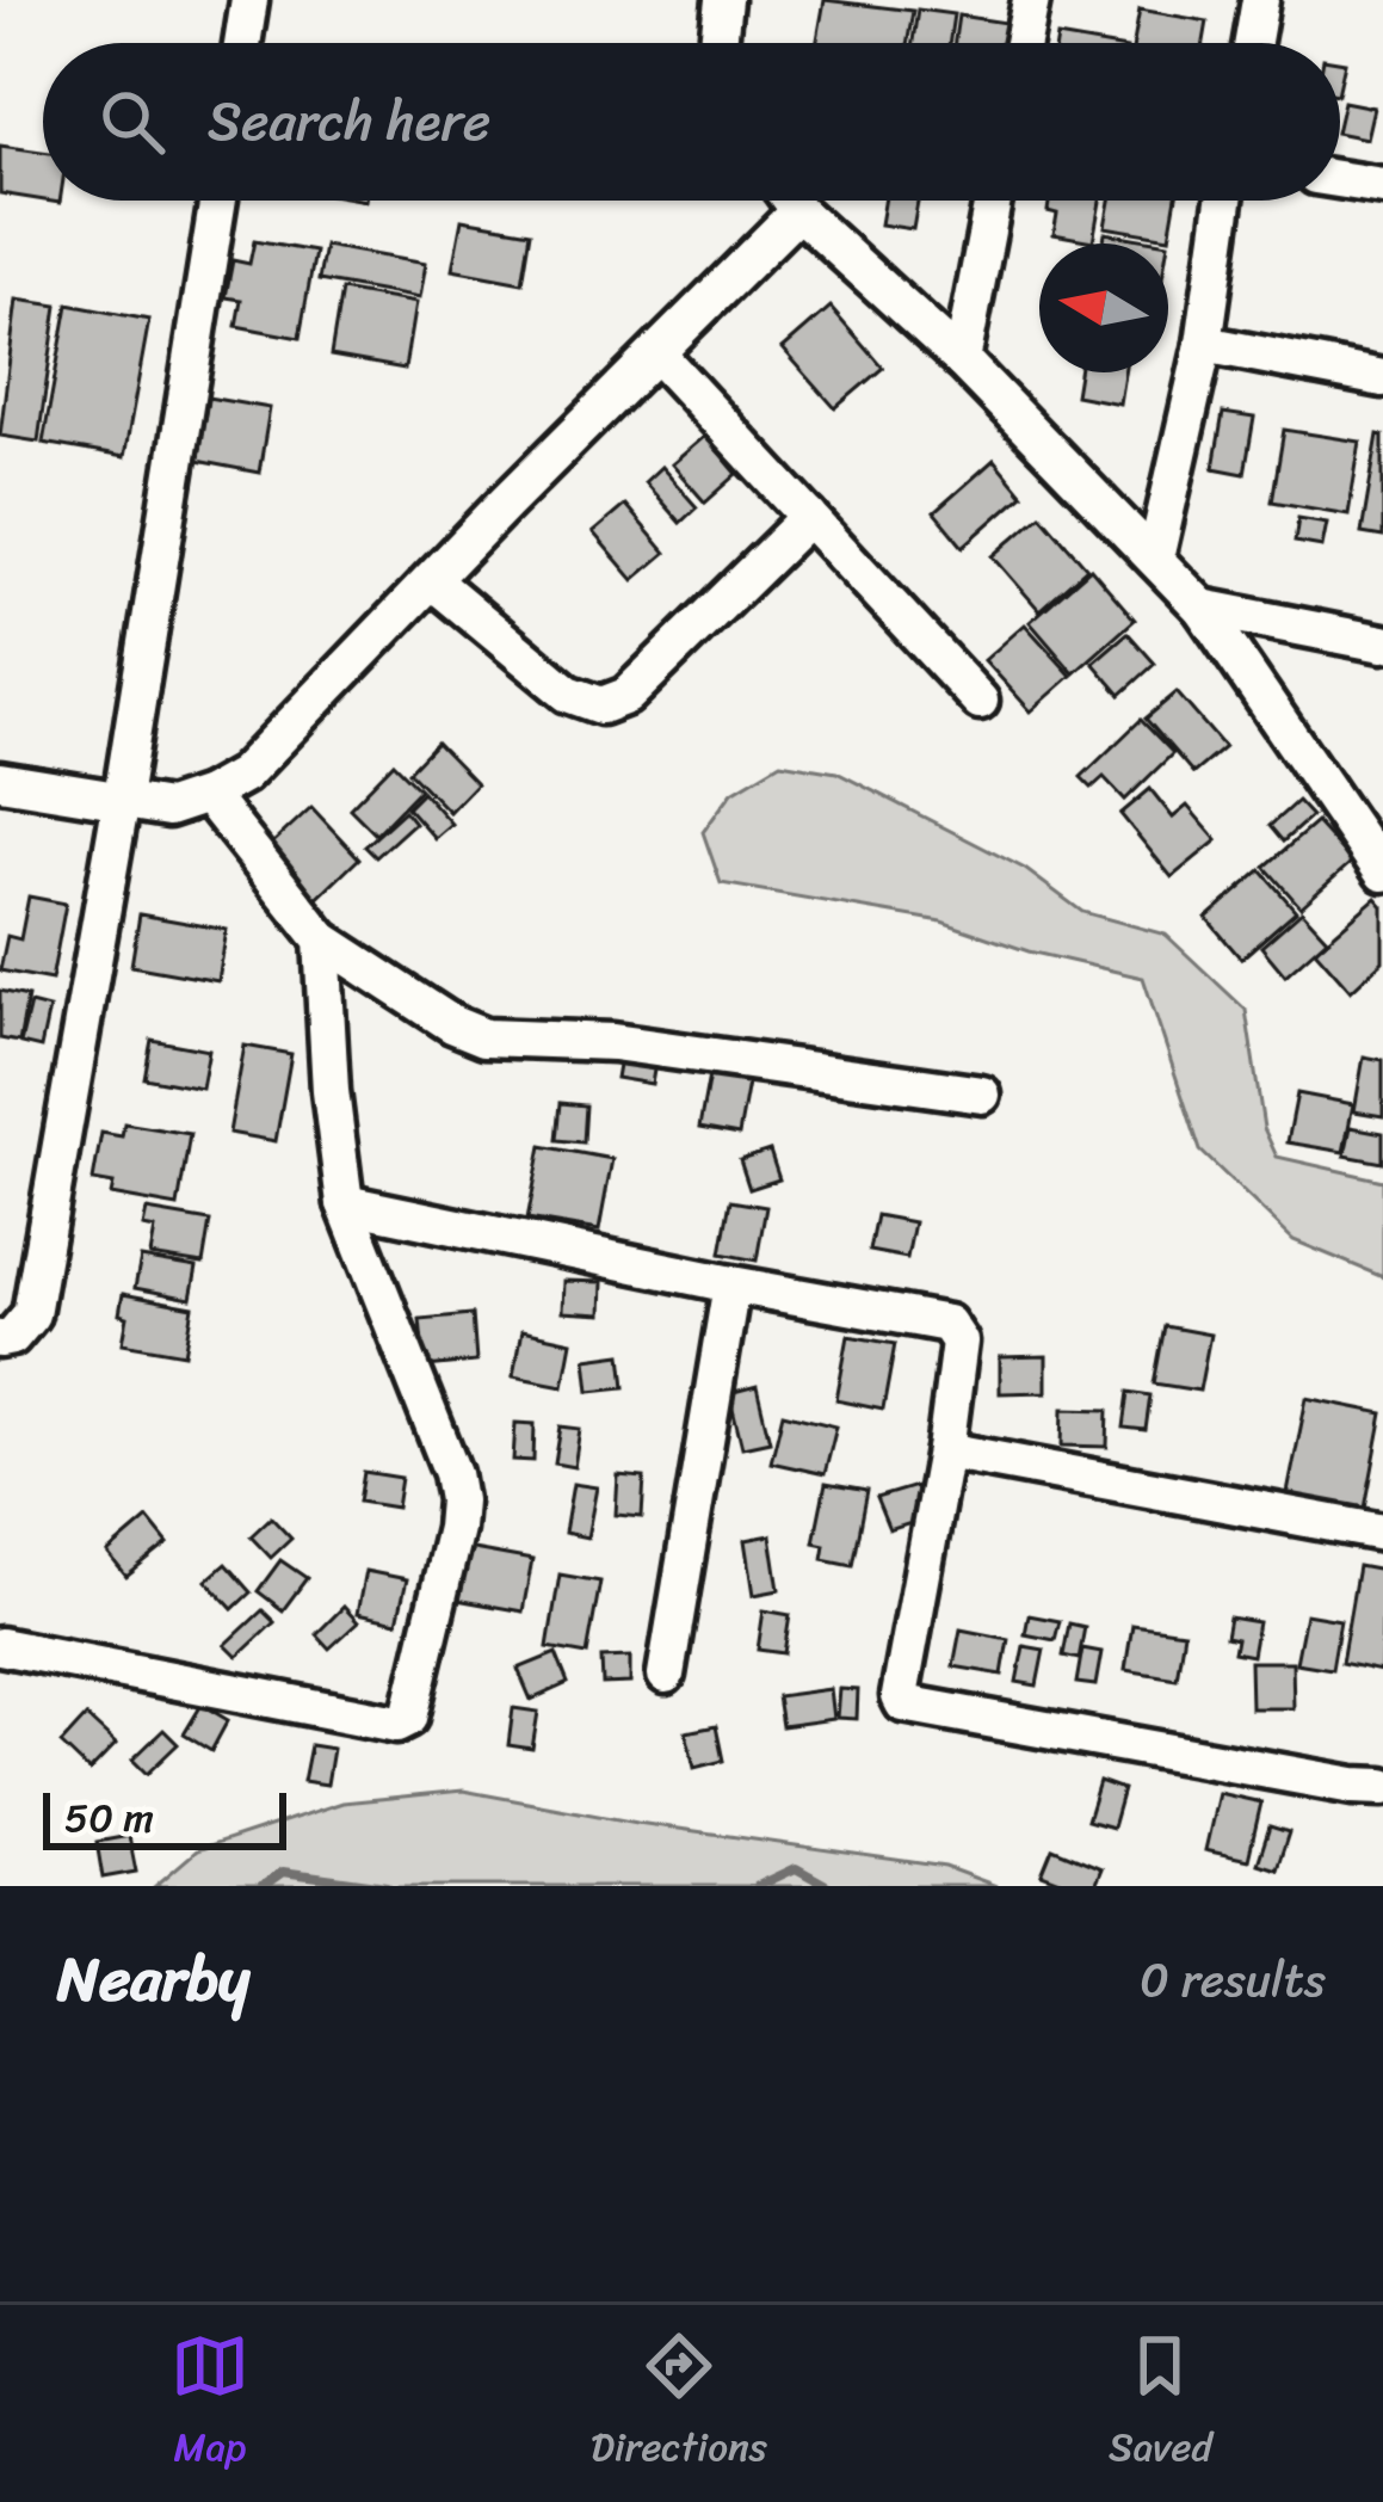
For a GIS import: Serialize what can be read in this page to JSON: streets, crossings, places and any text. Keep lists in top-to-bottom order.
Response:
{
  "scale_bar": "50 m",
  "north": "left",
  "page": {
    "search": "Search here",
    "scale": "50 m",
    "heading": ["Nearby", "0 results"],
    "nav": ["Map", "Directions", "Saved"]
  }
}
